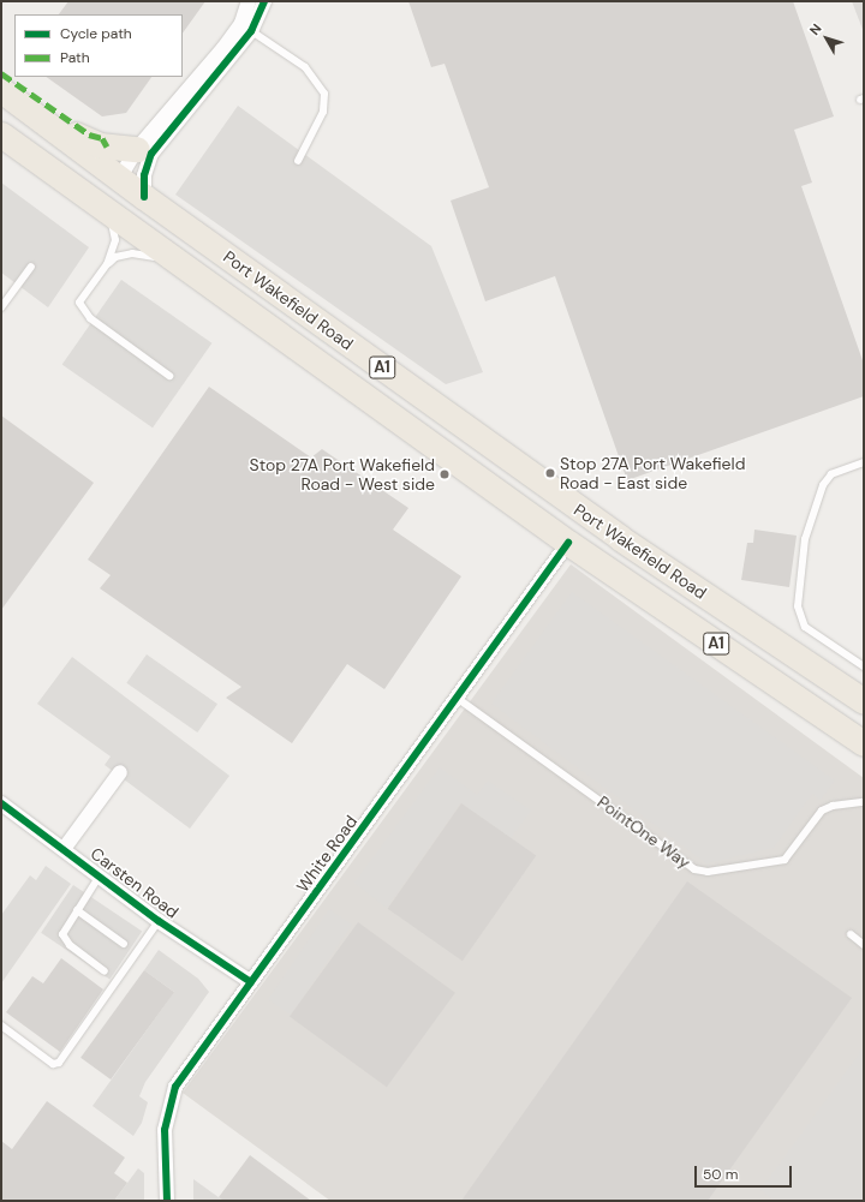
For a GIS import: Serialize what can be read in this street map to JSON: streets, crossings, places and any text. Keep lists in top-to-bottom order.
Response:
{
  "streets": {
    "highway": ["Port Wakefield Road", "A1"],
    "street": ["White Road", "Carsten Road"],
    "lane": ["PointOne Way"]
  },
  "crossings": [
    ["Port Wakefield Road", "White Road"],
    ["PointOne Way", "White Road"],
    ["White Road", "Carsten Road"]
  ],
  "places": ["Stop 27A Port Wakefield Road - East side", "Stop 27A Port Wakefield Road - West side"],
  "legend": ["Cycle path", "Path"],
  "scale_bar": "50 m",
  "north": "top left"
}
